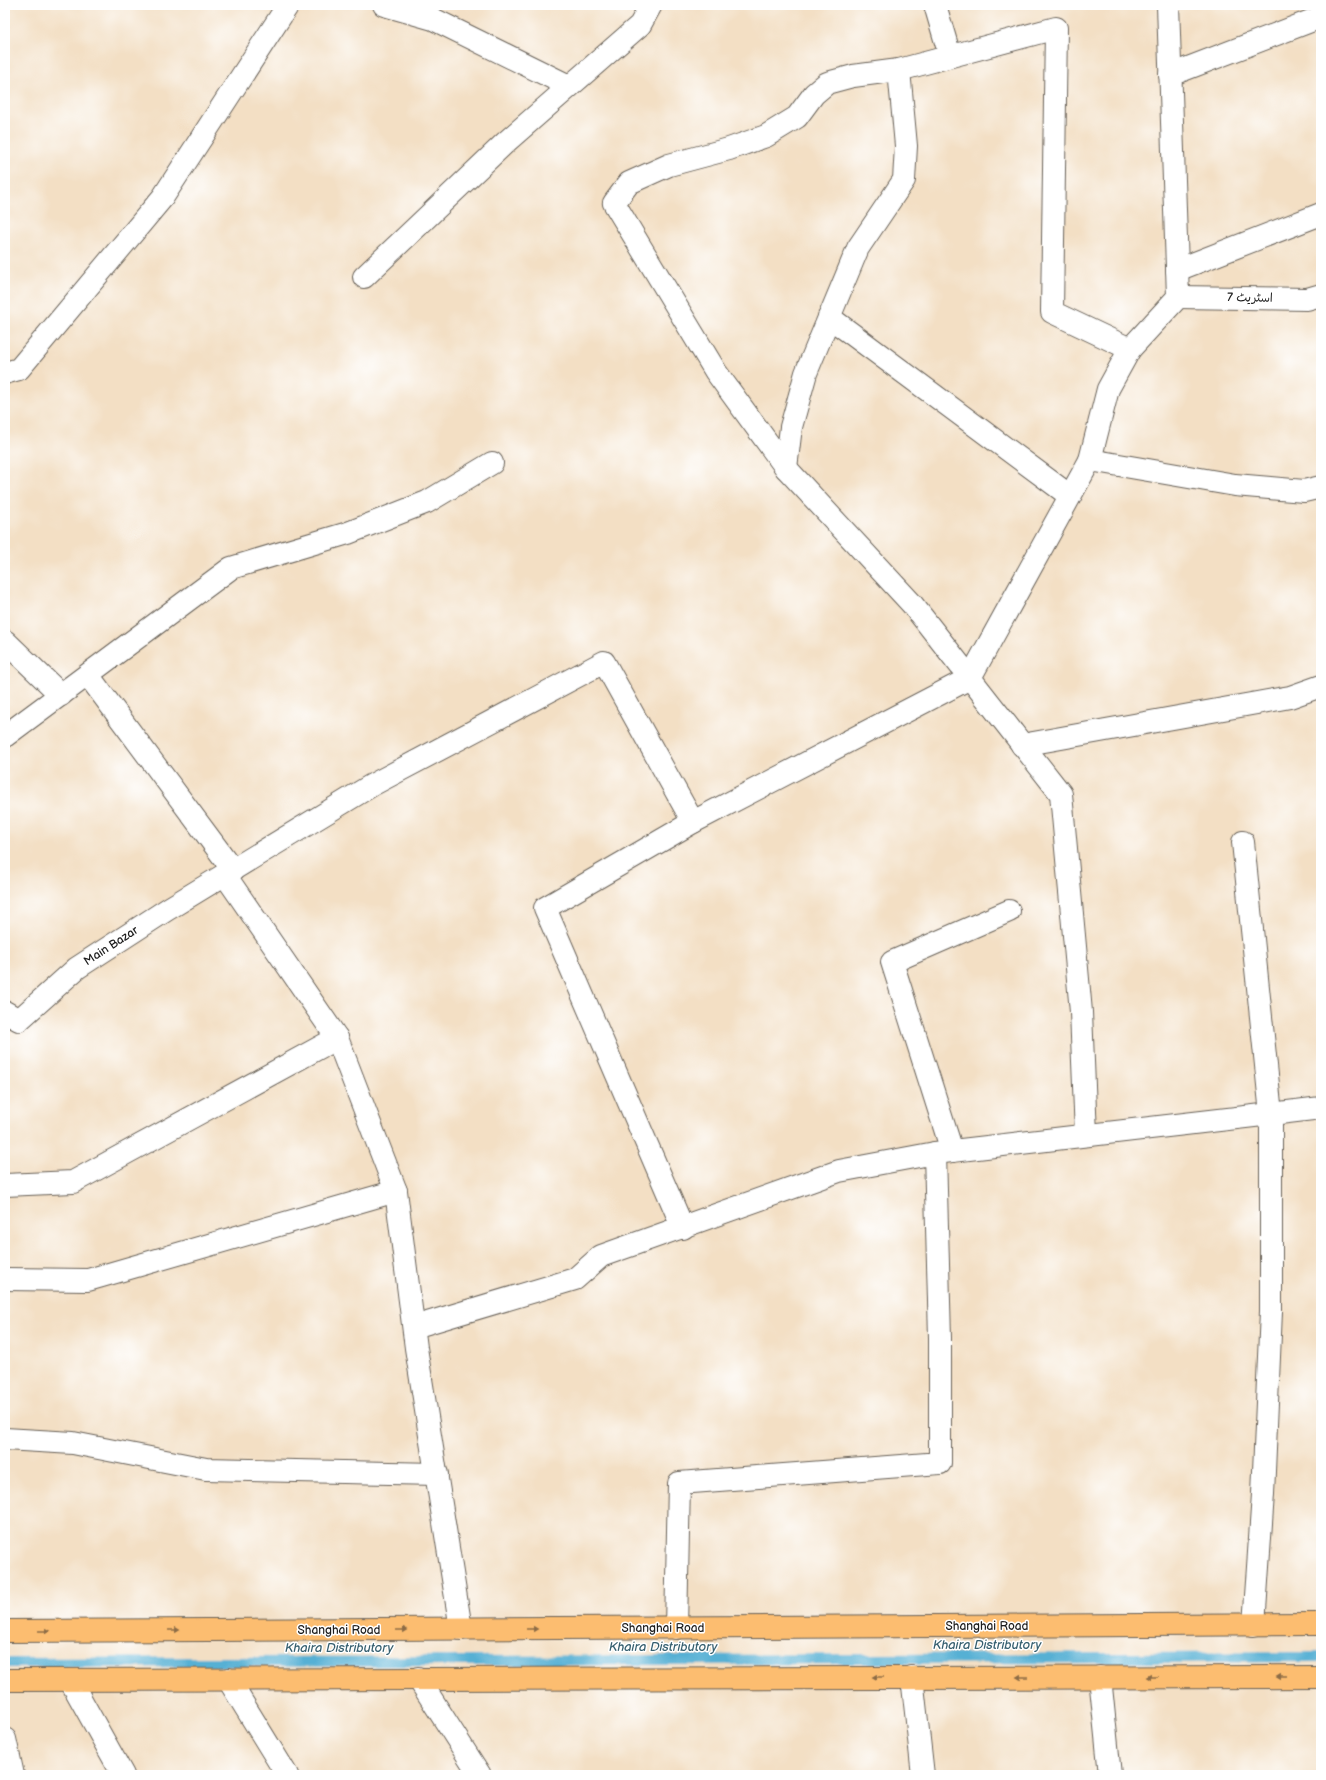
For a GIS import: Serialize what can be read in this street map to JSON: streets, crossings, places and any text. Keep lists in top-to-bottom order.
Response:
{
  "streets": {
    "main road": ["Shanghai Road"],
    "street": ["اسٹریٹ 7", "Main Bazar"]
  },
  "water": ["Khaira Distributory"]
}
